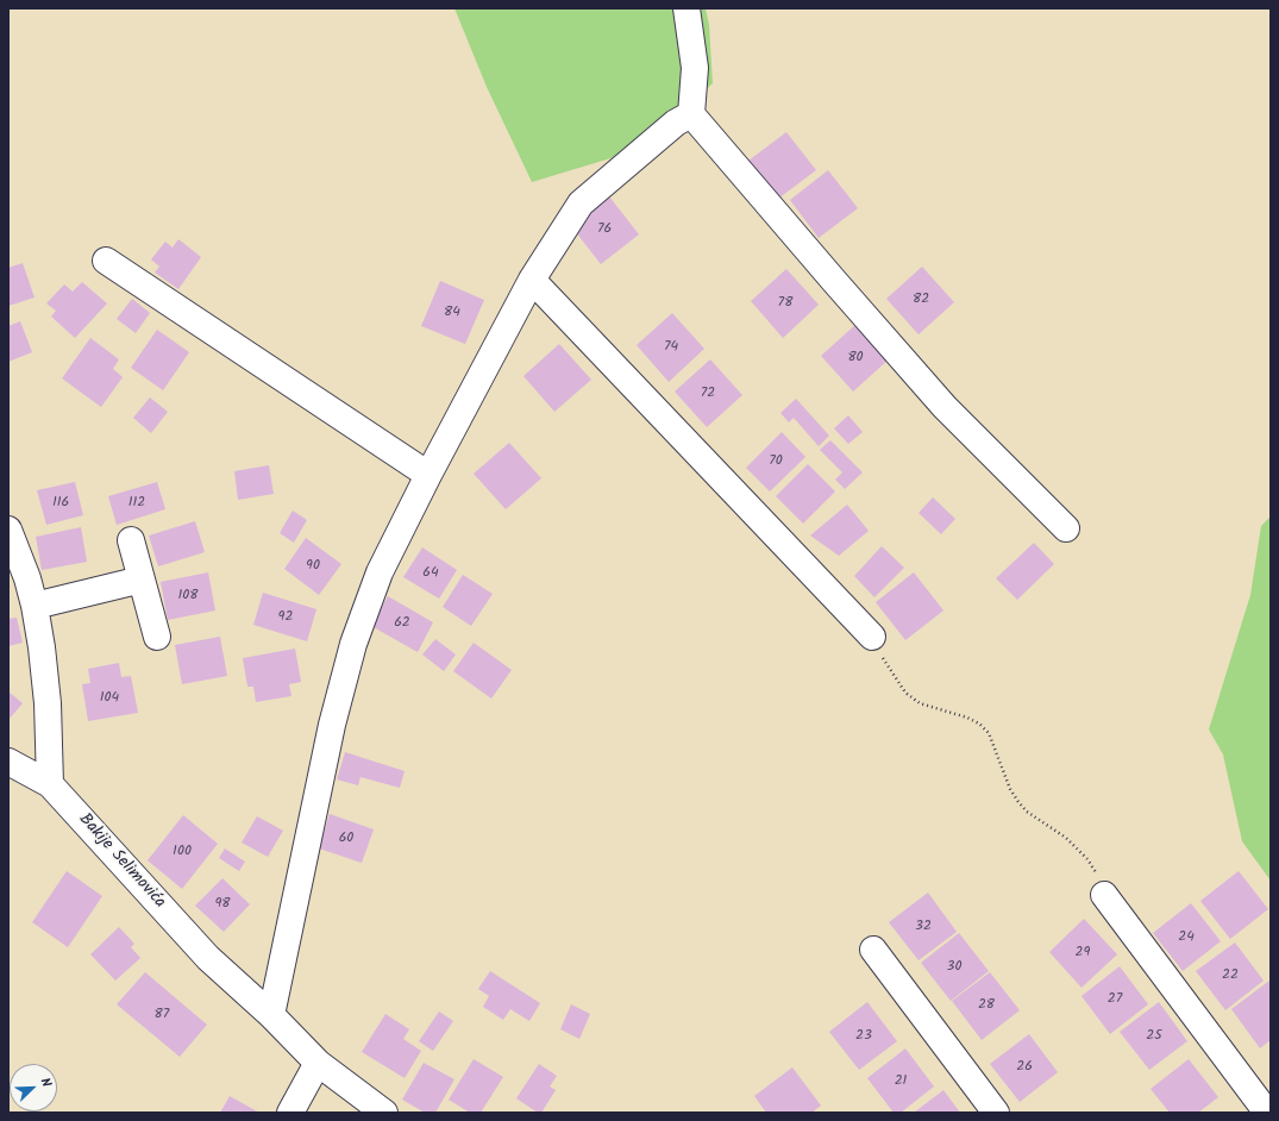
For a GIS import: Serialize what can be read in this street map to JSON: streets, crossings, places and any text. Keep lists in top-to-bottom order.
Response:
{
  "streets": {
    "street": ["Bakije Selimovića"]
  },
  "house_numbers": [
    "76",
    "82",
    "78",
    "84",
    "74",
    "80",
    "72",
    "70",
    "116",
    "112",
    "90",
    "64",
    "108",
    "92",
    "62",
    "104",
    "60",
    "100",
    "98",
    "32",
    "24",
    "29",
    "30",
    "22",
    "27",
    "28",
    "87",
    "23",
    "25",
    "26",
    "21"
  ],
  "north": "top right"
}
